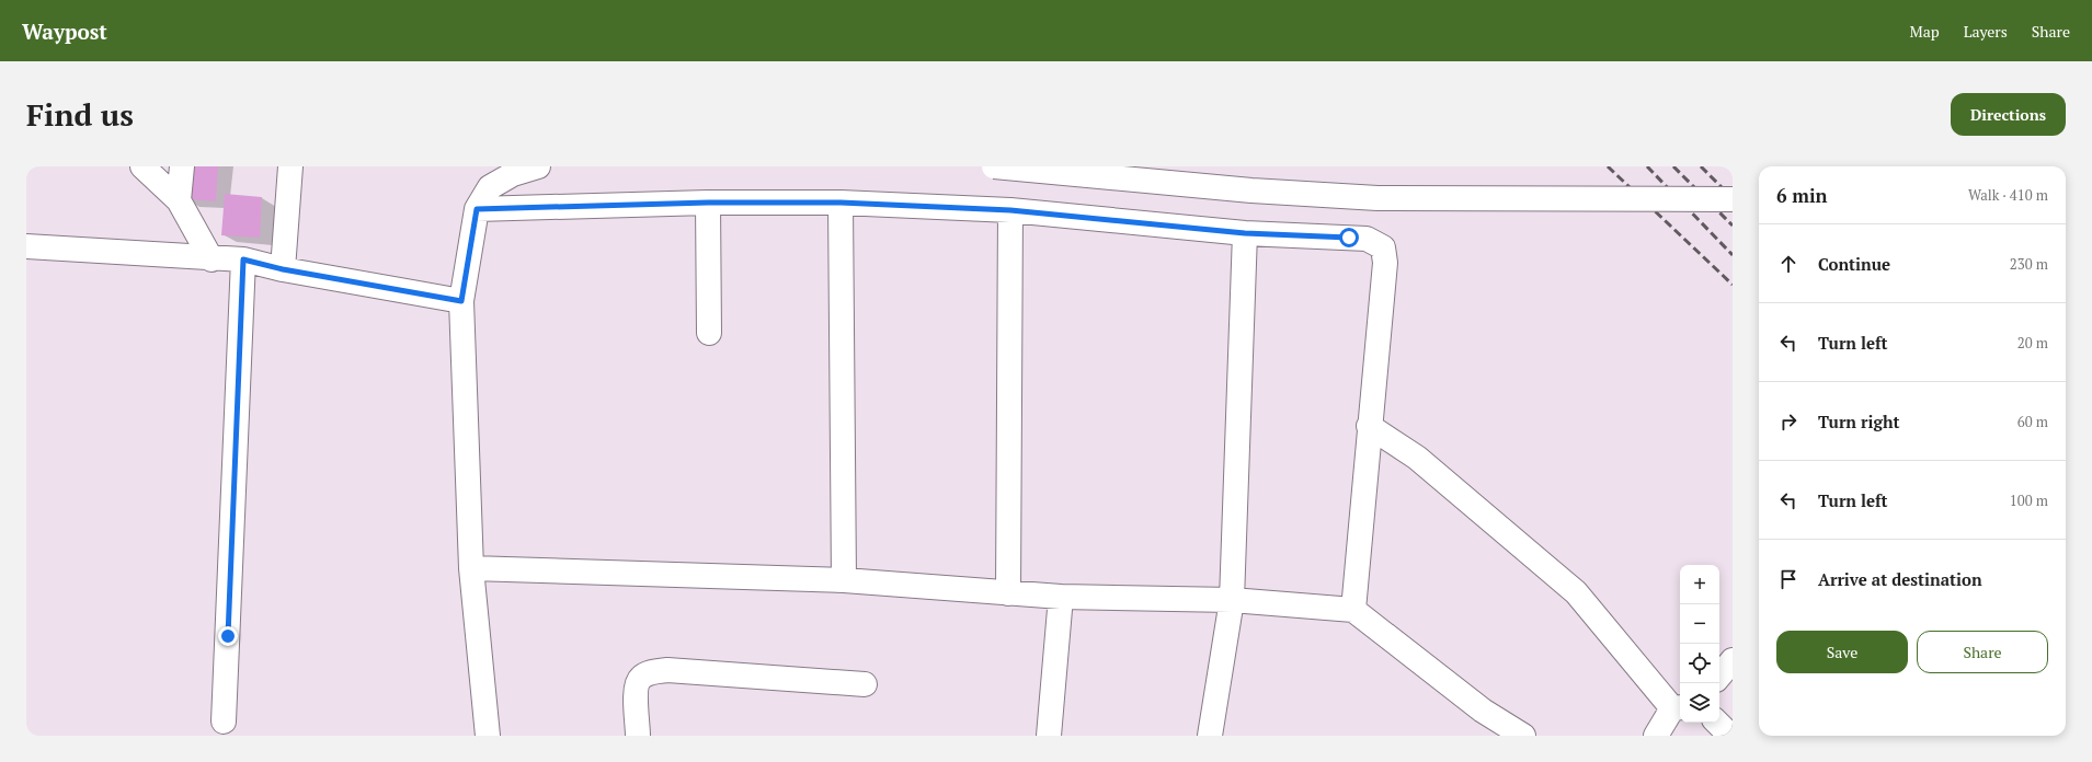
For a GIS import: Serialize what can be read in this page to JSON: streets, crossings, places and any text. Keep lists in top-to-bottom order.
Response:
{
  "page": {
    "header": "Waypost",
    "nav": ["Map", "Layers", "Share"],
    "buttons": [
      "Directions",
      ["Save", "Share"]
    ],
    "title": "Find us",
    "heading": ["6 min", "Walk · 410 m"],
    "list": [
      ["Continue", "230 m"],
      ["Turn left", "20 m"],
      ["Turn right", "60 m"],
      ["Turn left", "100 m"],
      "Arrive at destination"
    ],
    "map_buttons": ["+", "−"]
  }
}
